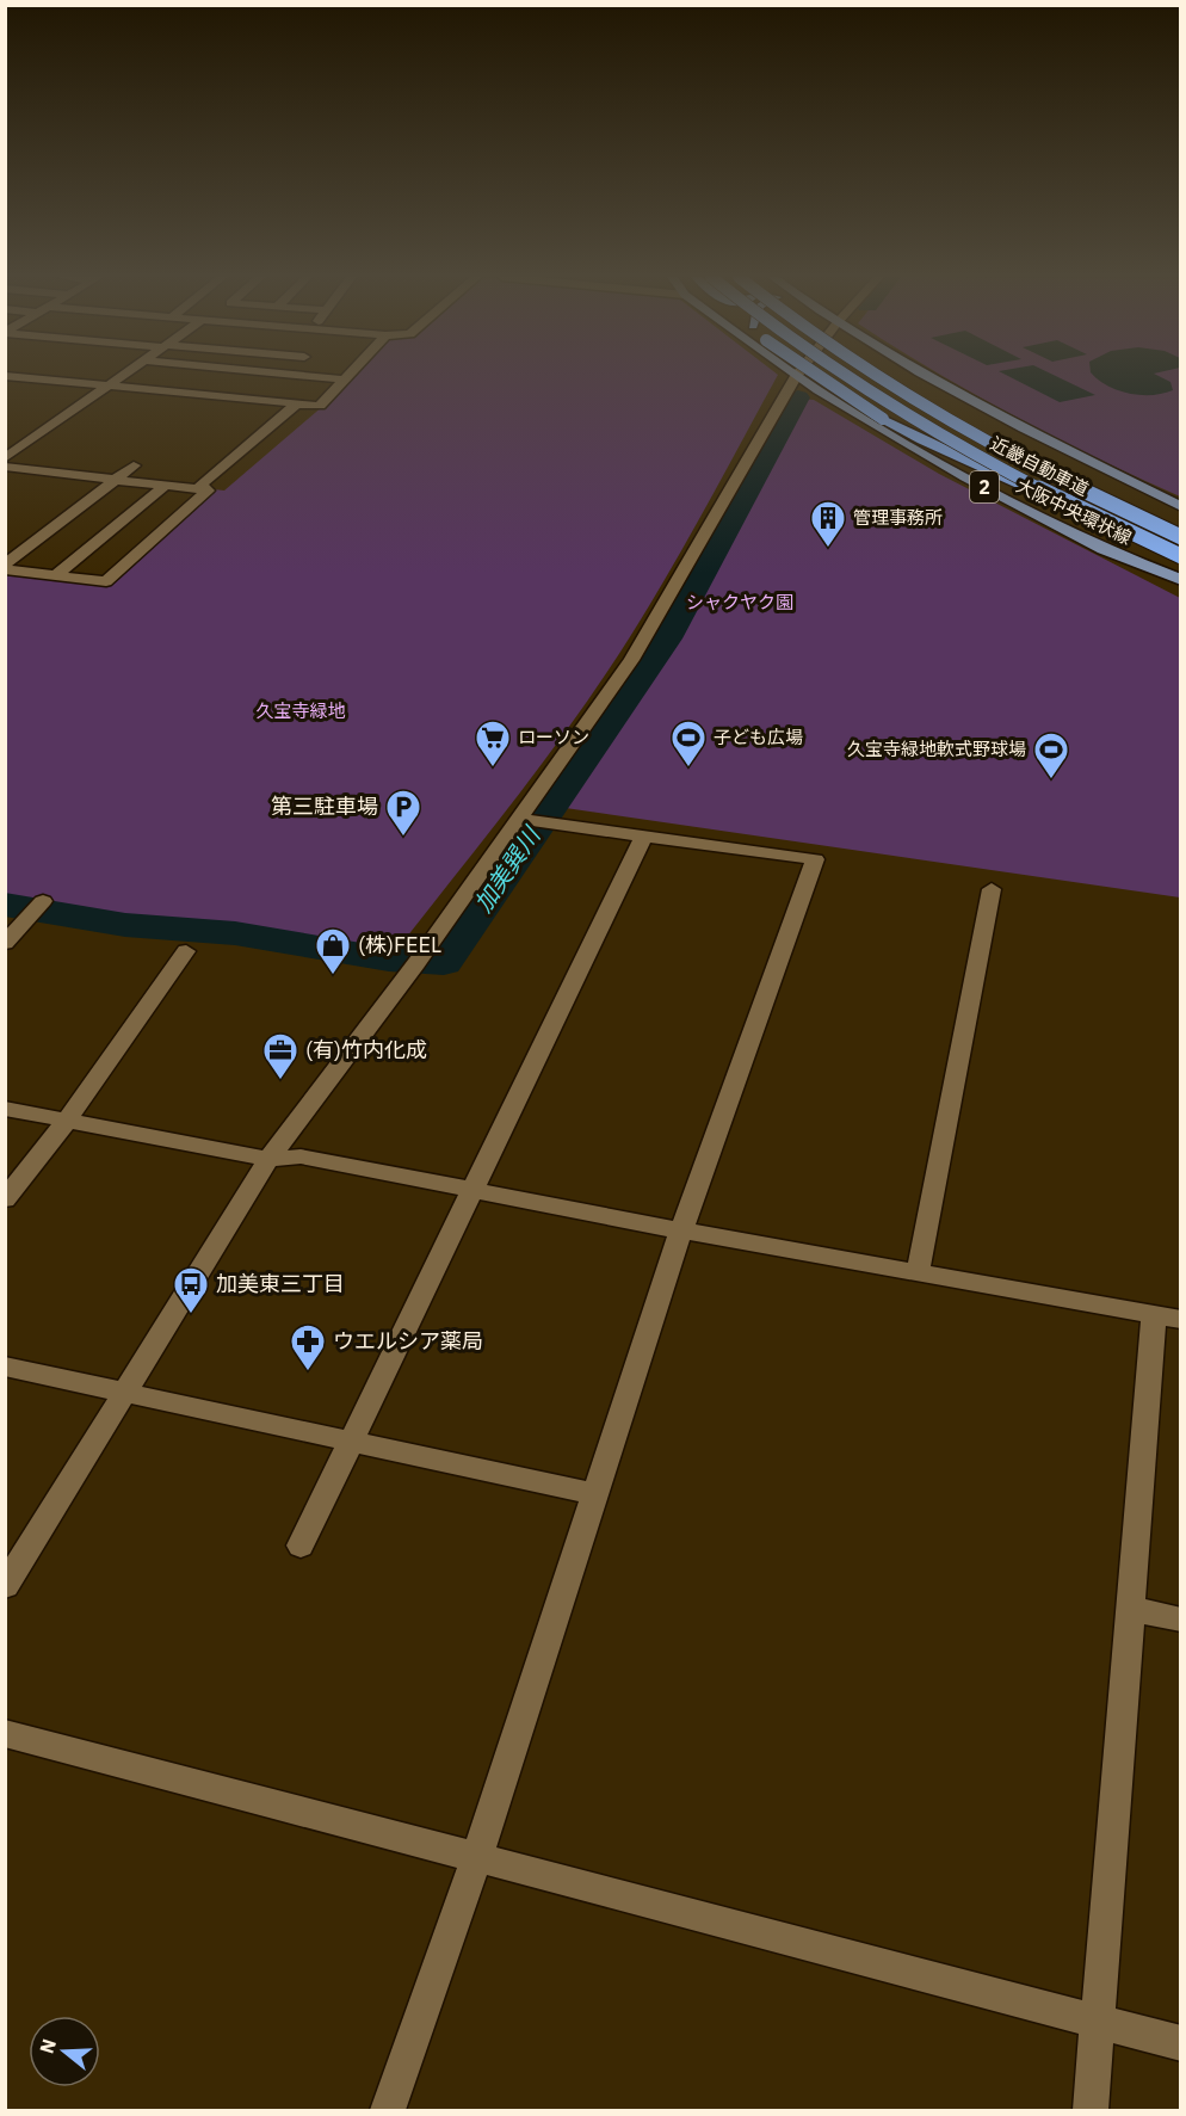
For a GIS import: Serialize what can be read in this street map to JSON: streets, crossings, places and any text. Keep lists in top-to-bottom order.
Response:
{
  "streets": {
    "highway": ["近畿自動車道"],
    "main road": ["2", "大阪中央環状線"]
  },
  "water": ["加美巽川"],
  "parks": ["シャクヤク園", "久宝寺緑地"],
  "places": {
    "building": ["管理事務所"],
    "supermarket": ["ローソン"],
    "sports": ["子ども広場", "久宝寺緑地軟式野球場"],
    "parking": ["第三駐車場"],
    "shop": ["(株)FEEL"],
    "office": ["(有)竹内化成"],
    "bus stop": ["加美東三丁目"],
    "pharmacy": ["ウエルシア薬局"]
  },
  "north": "left"
}
